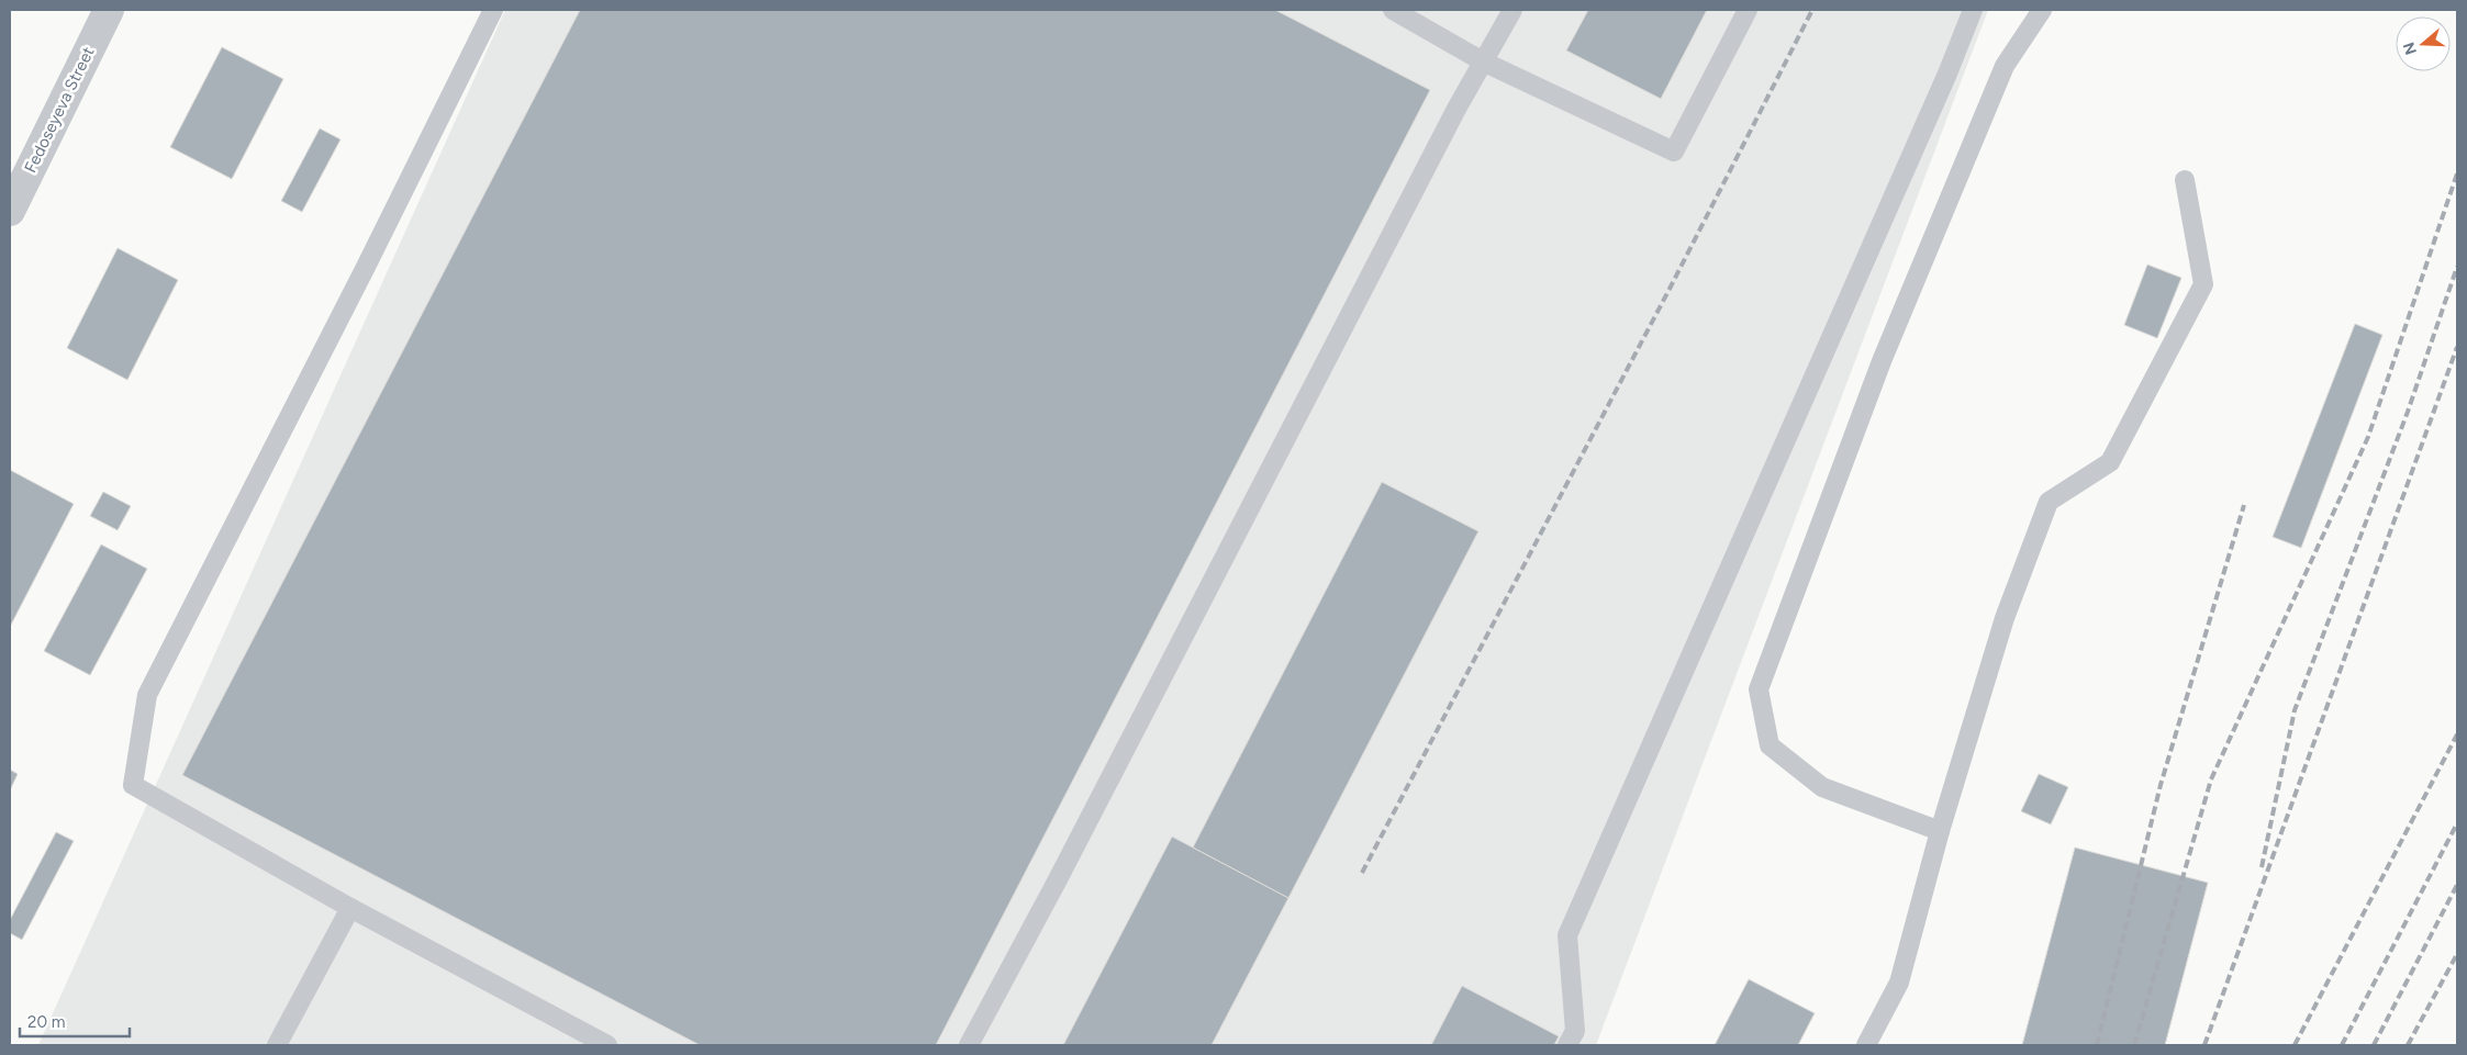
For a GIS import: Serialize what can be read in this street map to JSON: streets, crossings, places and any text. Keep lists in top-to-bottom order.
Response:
{
  "streets": {
    "street": ["Fedoseyeva Street"]
  },
  "scale_bar": "20 m",
  "north": "left"
}
